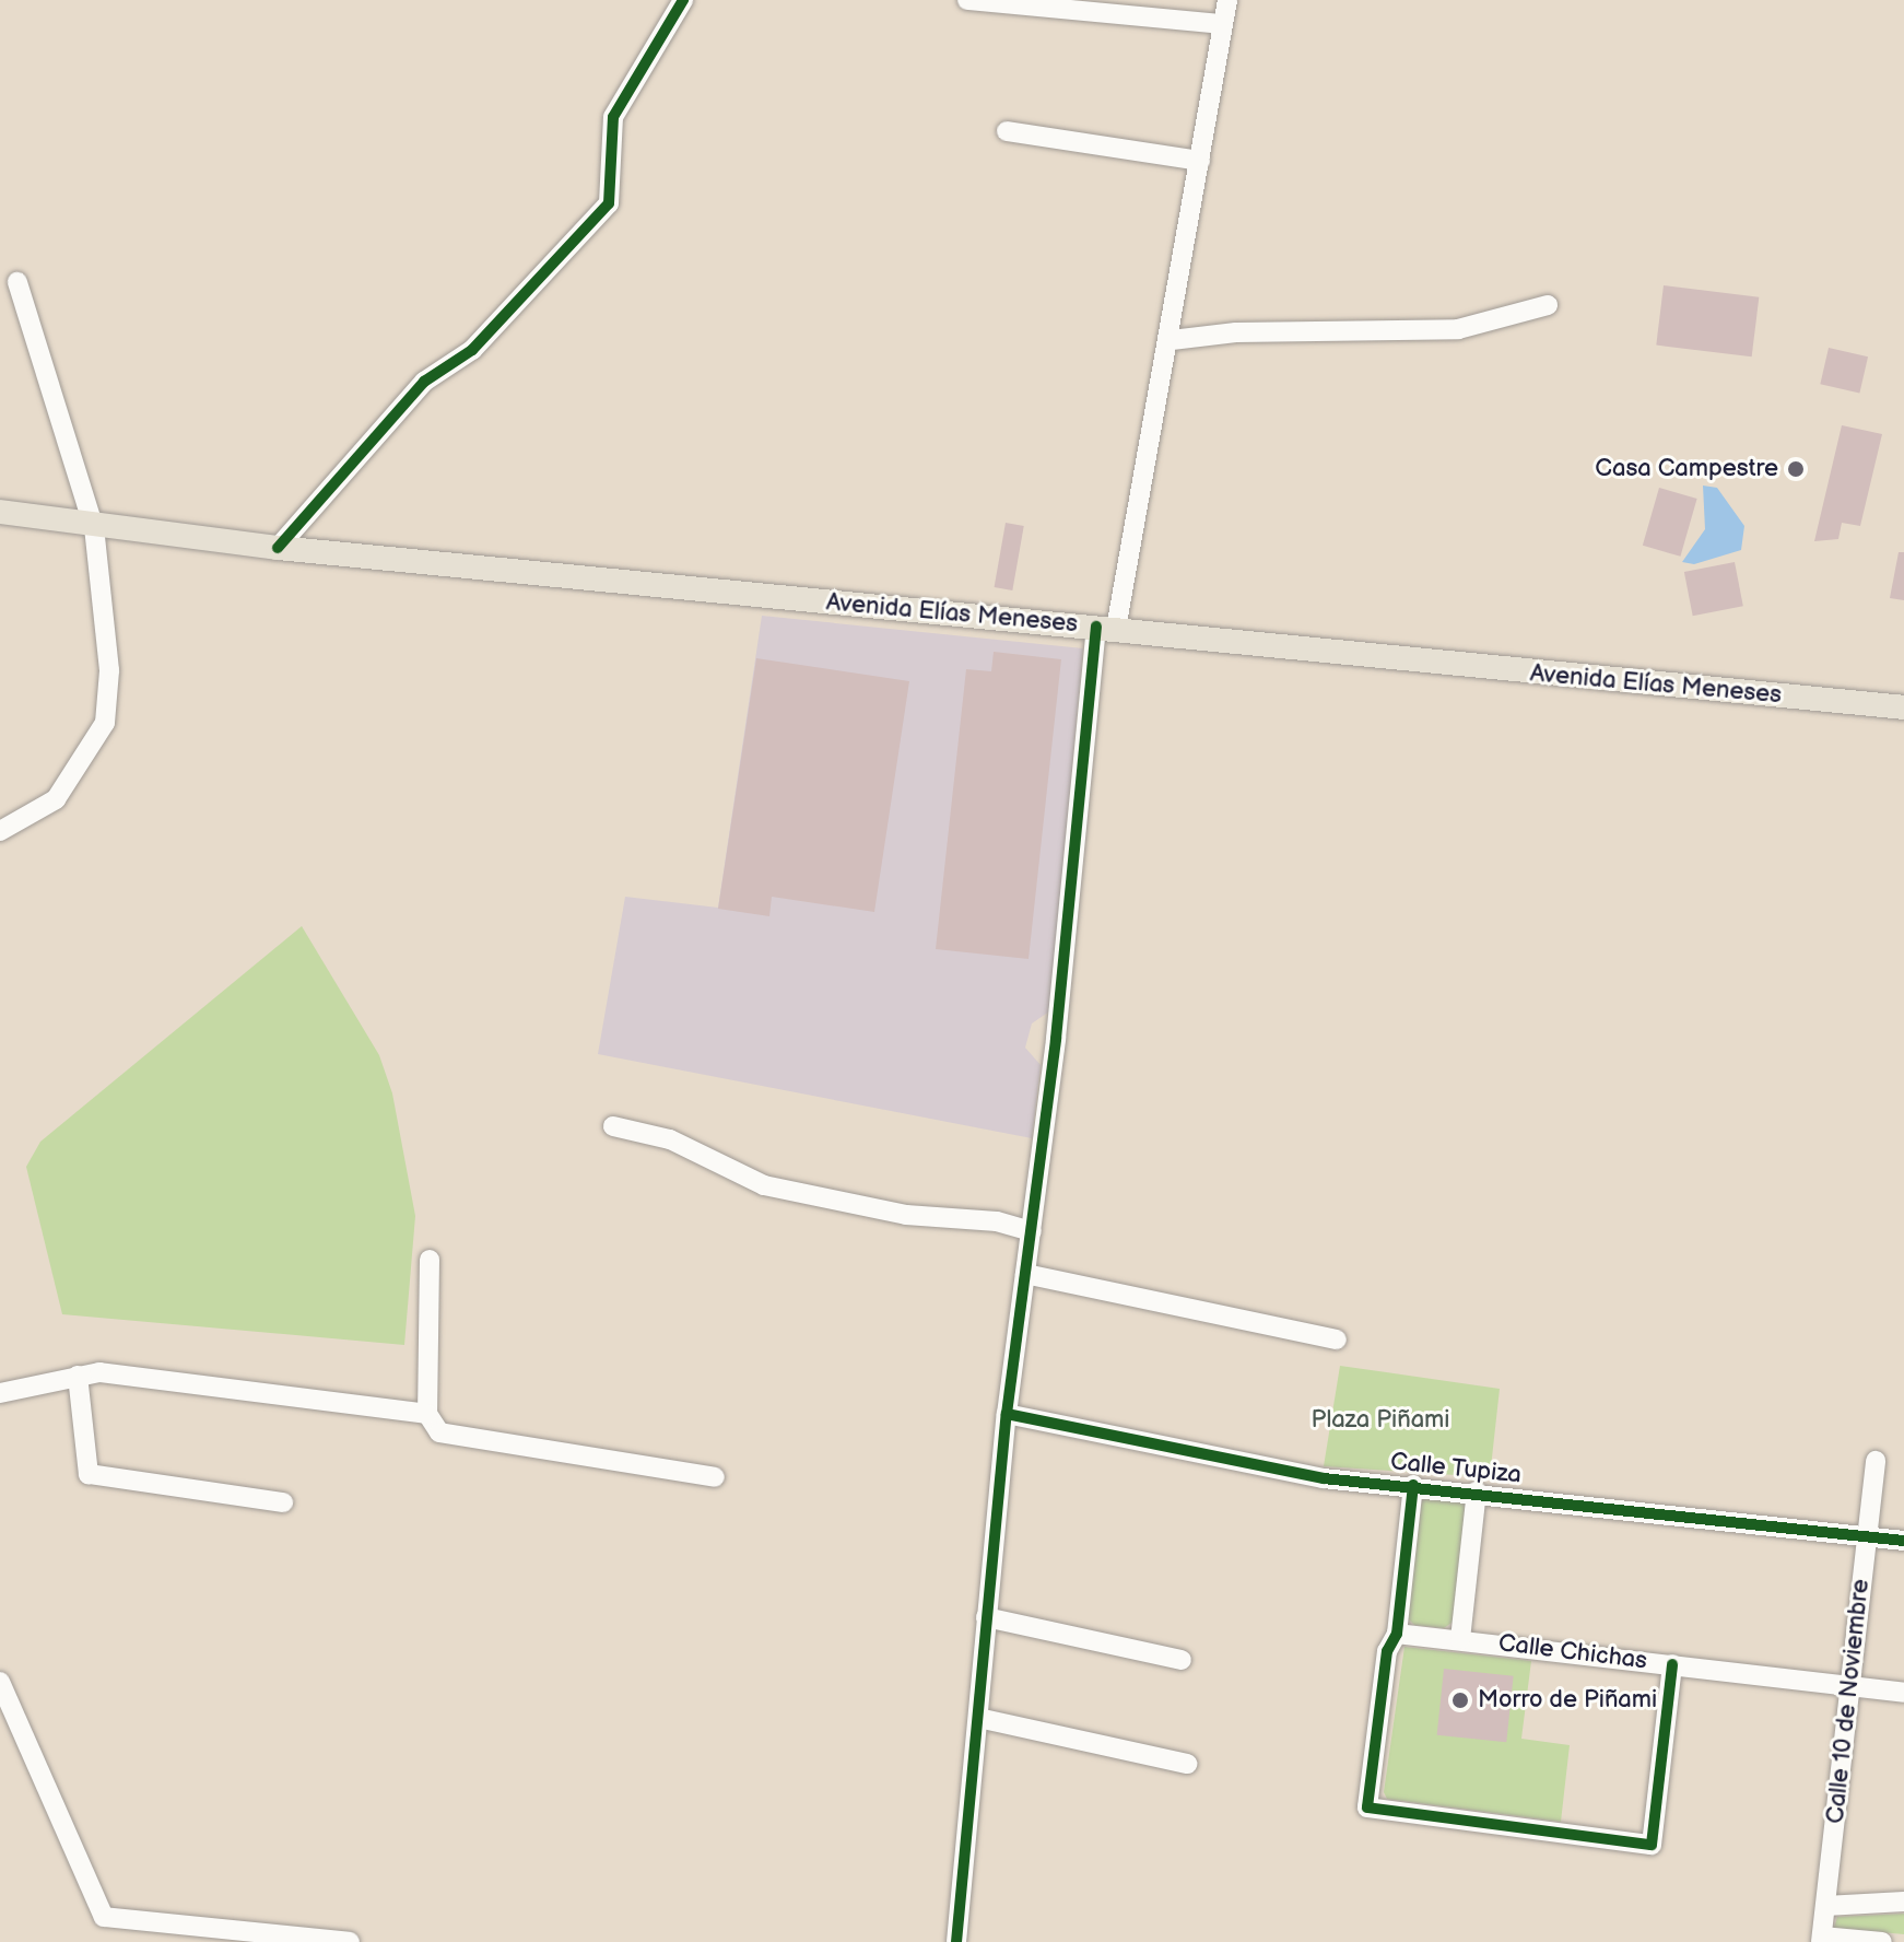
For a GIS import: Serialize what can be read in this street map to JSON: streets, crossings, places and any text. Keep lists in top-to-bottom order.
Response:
{
  "streets": {
    "main road": ["Avenida Elías Meneses"],
    "street": ["Calle Tupiza", "Calle Chichas", "Calle 10 de Noviembre"]
  },
  "crossings": [
    ["Calle Tupiza", "Calle 10 de Noviembre"],
    ["Calle Chichas", "Calle 10 de Noviembre"]
  ],
  "parks": ["Plaza Piñami"],
  "places": ["Casa Campestre", "Morro de Piñami"]
}
